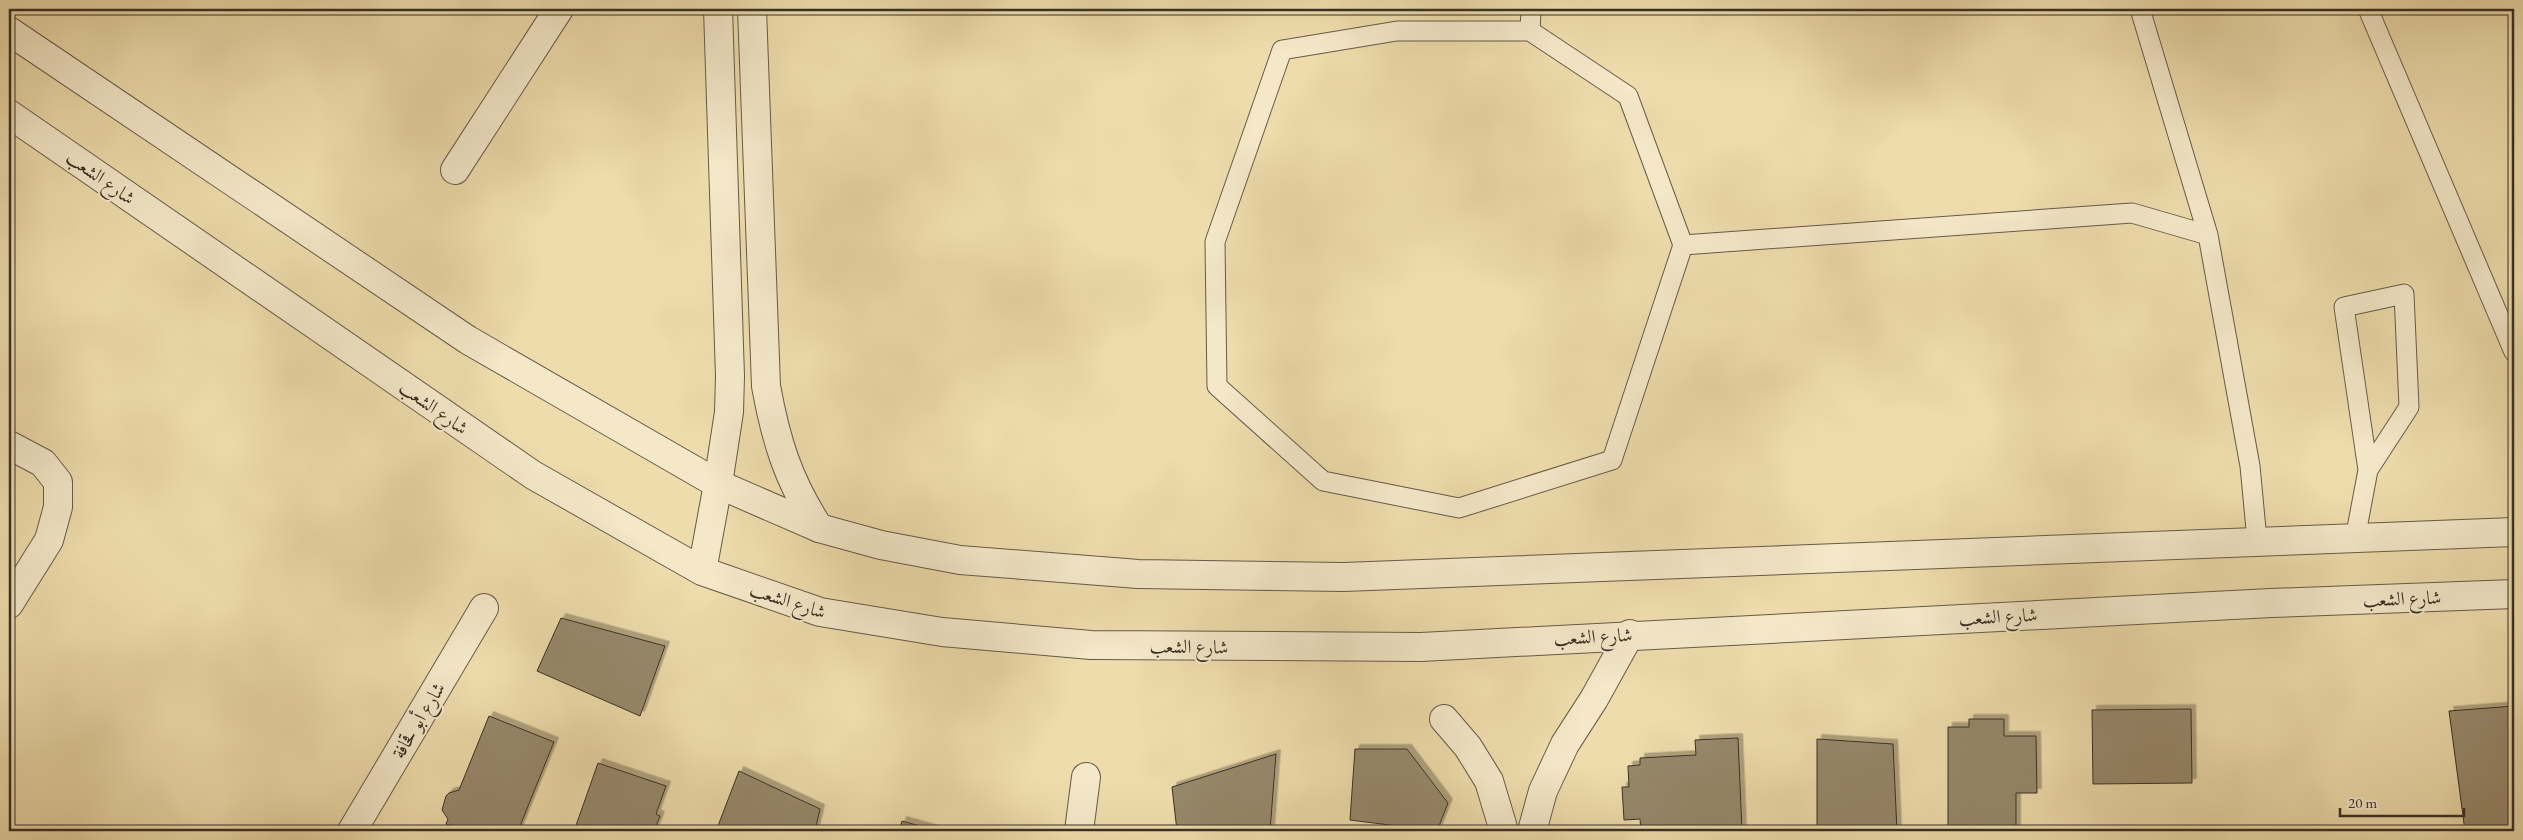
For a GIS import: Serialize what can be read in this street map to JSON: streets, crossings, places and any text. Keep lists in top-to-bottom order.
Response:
{
  "streets": {
    "street": ["شارع الشعب", "شارع أبو قحافة"]
  },
  "scale_bar": "20 m"
}
